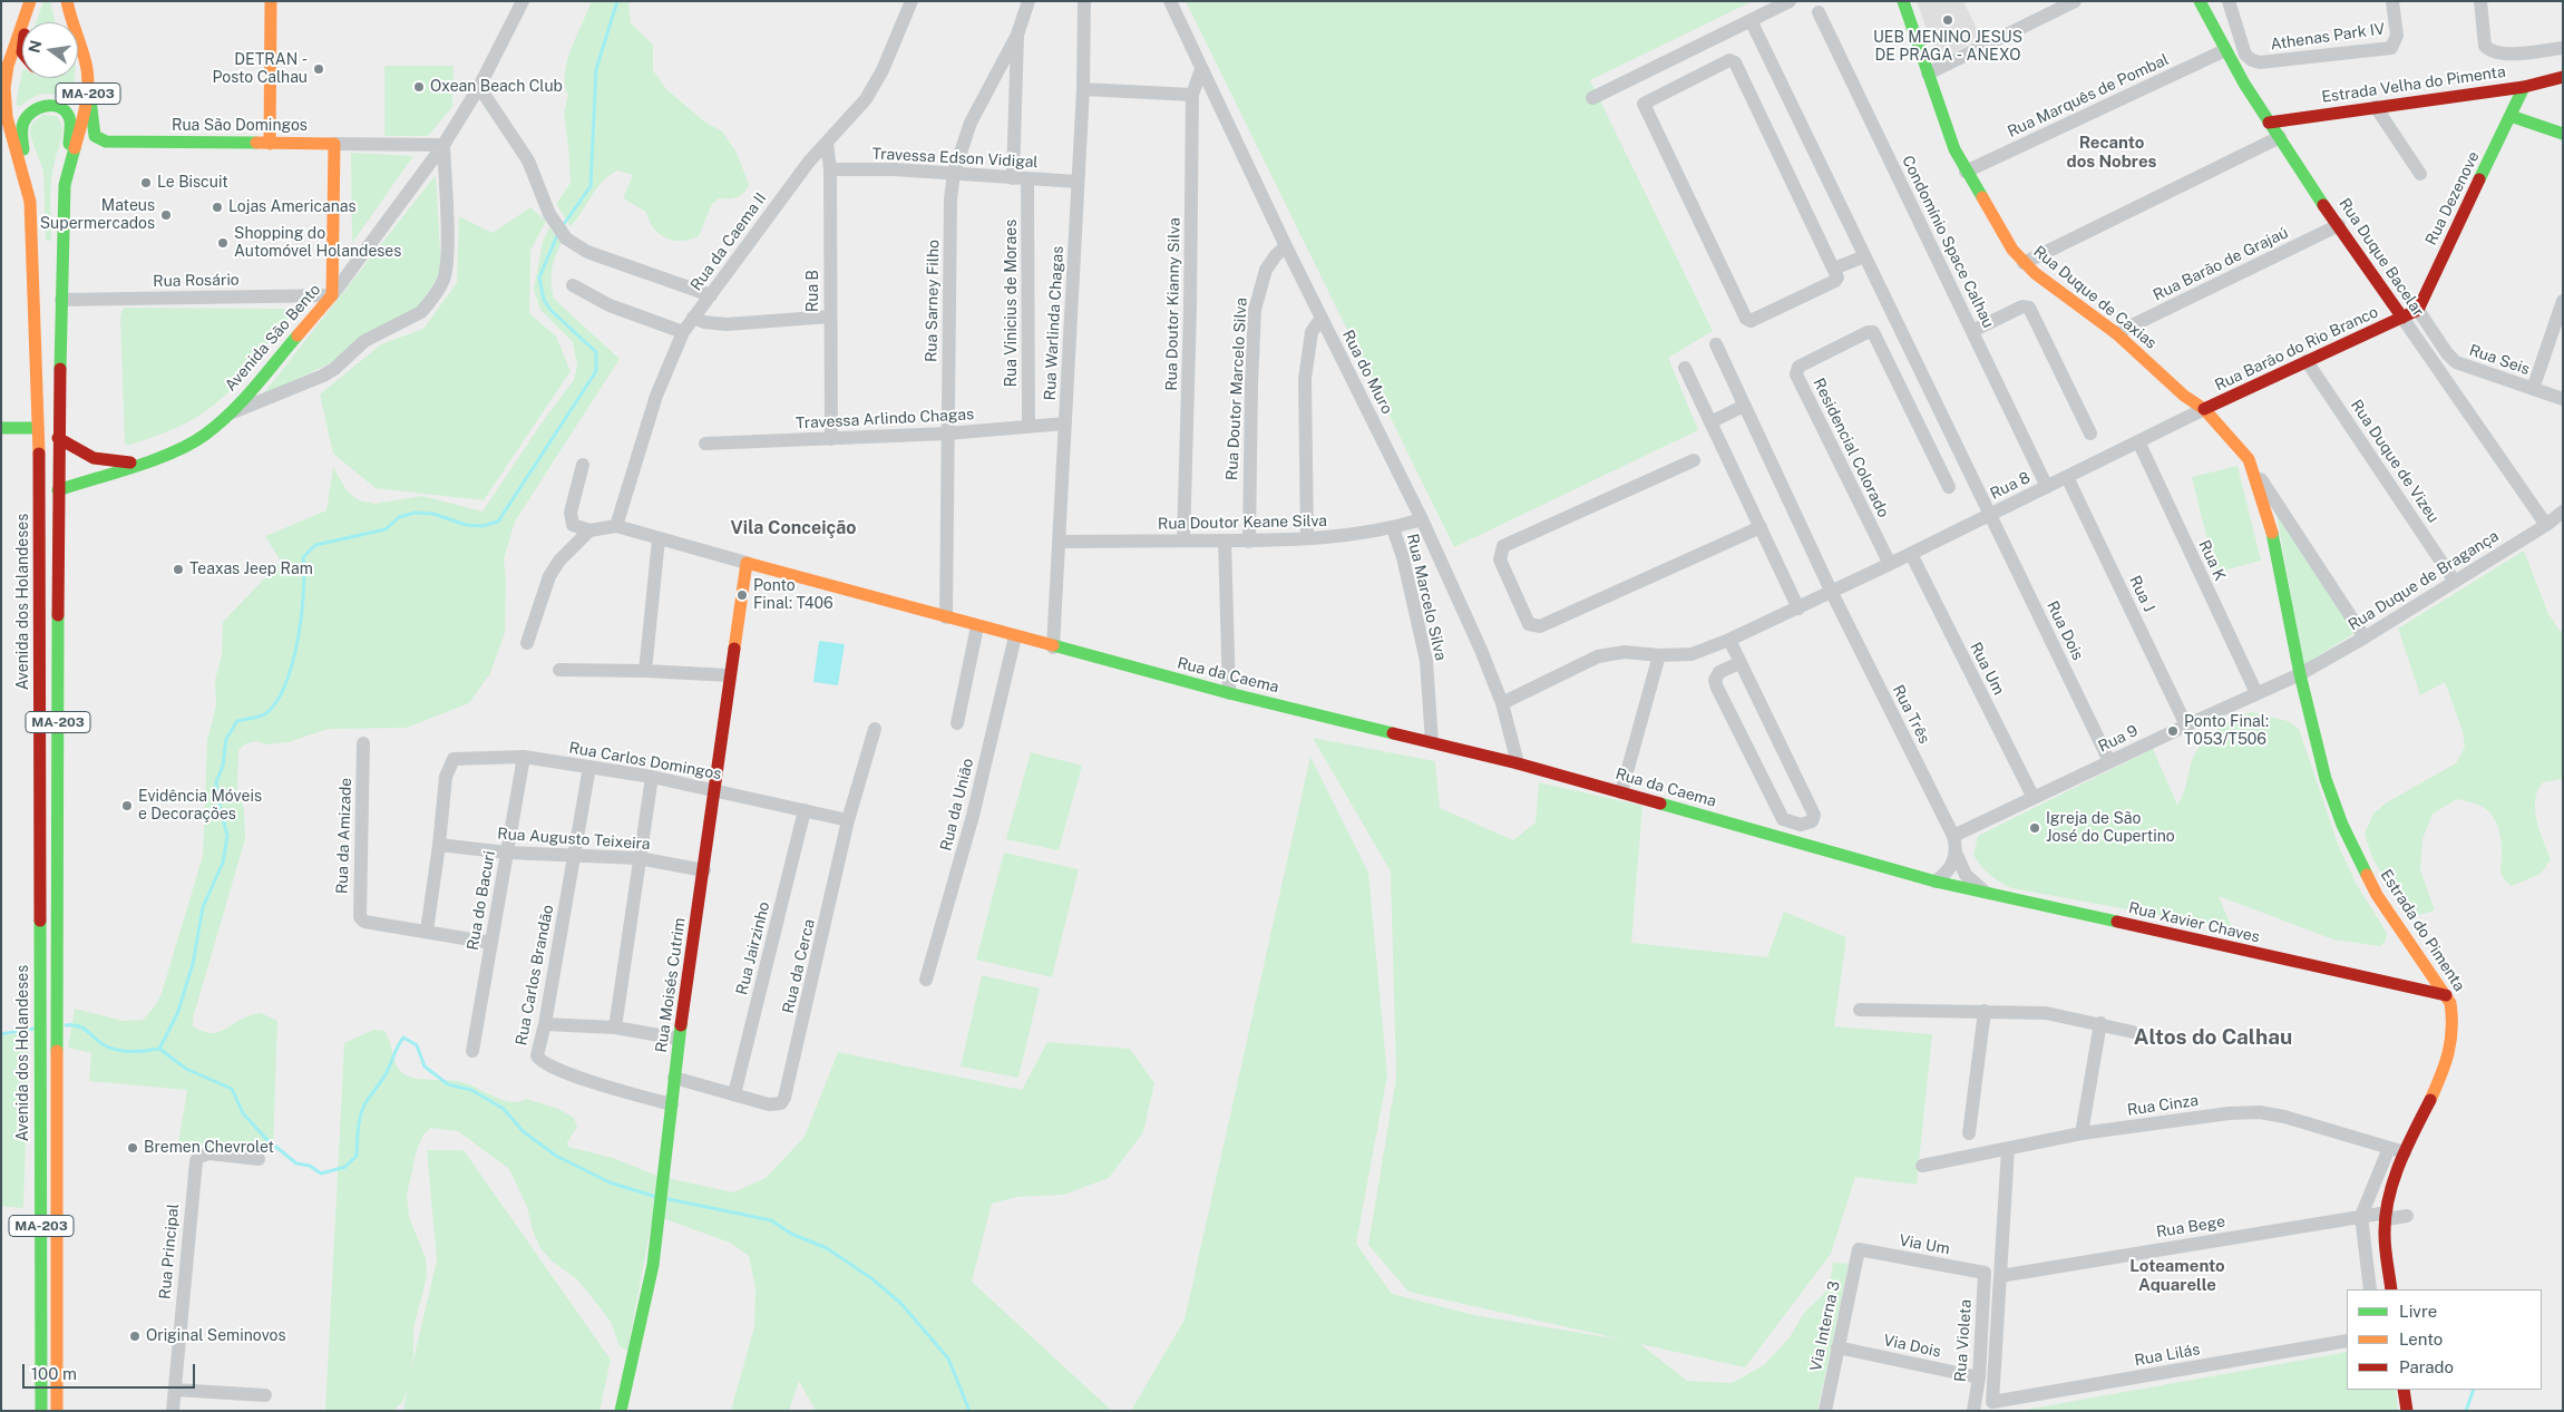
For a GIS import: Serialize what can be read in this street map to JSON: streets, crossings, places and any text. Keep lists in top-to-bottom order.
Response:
{
  "streets": {
    "main road": [
      "Estrada Velha do Pimenta",
      "MA-203",
      "Rua São Domingos",
      "Rua Dezenove",
      "Rua Duque Bacelar",
      "Rua Duque de Caxias",
      "Avenida São Bento",
      "Rua Barão do Rio Branco",
      "Avenida dos Holandeses",
      "Rua da Caema",
      "Rua Xavier Chaves",
      "Estrada do Pimenta",
      "Rua Moisés Cutrim"
    ],
    "street": [
      "Athenas Park IV",
      "Rua Marquês de Pombal",
      "Travessa Edson Vidigal",
      "Rua da Caema II",
      "Condomínio Space Calhau",
      "Rua Barão de Grajaú",
      "Rua Rosário",
      "Rua B",
      "Rua Sarney Filho",
      "Rua Vinicius de Moraes",
      "Rua Doutor Kianny Silva",
      "Rua Warlinda Chagas",
      "Rua Seis",
      "Rua do Muro",
      "Rua Doutor Marcelo Silva",
      "Travessa Arlindo Chagas",
      "Residencial Colorado",
      "Rua Duque de Vizeu",
      "Rua 8",
      "Rua Doutor Keane Silva",
      "Rua K",
      "Rua Duque de Bragança",
      "Rua J",
      "Rua Marcelo Silva",
      "Rua Dois",
      "Rua Um",
      "Rua Três",
      "Rua 9",
      "Rua Carlos Domingos",
      "Rua da União",
      "Rua da Amizade",
      "Rua Augusto Teixeira",
      "Rua do Bacuri",
      "Rua Jairzinho",
      "Rua da Cerca",
      "Rua Carlos Brandão",
      "Rua Cinza",
      "Rua Bege",
      "Via Um",
      "Rua Principal",
      "Via Interna 3",
      "Rua Violeta",
      "Via Dois",
      "Rua Lilás"
    ]
  },
  "crossings": [
    ["Estrada Velha do Pimenta", "Rua Dezenove"],
    ["Estrada Velha do Pimenta", "Rua Duque Bacelar"],
    ["MA-203", "Rua São Domingos"],
    ["MA-203", "Rua Rosário"],
    ["MA-203", "Avenida São Bento"],
    ["Rua Marquês de Pombal", "Rua Duque Bacelar"],
    ["Rua Marquês de Pombal", "Rua Duque de Caxias"],
    ["Rua São Domingos", "Avenida São Bento"],
    ["Travessa Edson Vidigal", "Rua B"],
    ["Travessa Edson Vidigal", "Rua Sarney Filho"],
    ["Travessa Edson Vidigal", "Rua Vinicius de Moraes"],
    ["Travessa Edson Vidigal", "Rua Warlinda Chagas"],
    ["Rua Dezenove", "Rua Seis"],
    ["Rua da Caema II", "Rua B"],
    ["Rua da Caema II", "Rua da Caema"],
    ["Condomínio Space Calhau", "Rua 8"],
    ["Rua Duque Bacelar", "Rua Barão de Grajaú"],
    ["Rua Duque Bacelar", "Rua Barão do Rio Branco"],
    ["Rua Duque Bacelar", "Rua Duque de Bragança"],
    ["Rua Barão de Grajaú", "Rua Duque de Caxias"],
    ["Rua Rosário", "Avenida São Bento"],
    ["Rua B", "Travessa Arlindo Chagas"],
    ["Rua Duque de Caxias", "Rua Barão do Rio Branco"],
    ["Rua Duque de Caxias", "Rua 8"],
    ["Rua Duque de Caxias", "Rua Duque de Bragança"],
    ["Rua Duque de Caxias", "Estrada do Pimenta"],
    ["Rua Sarney Filho", "Travessa Arlindo Chagas"],
    ["Rua Sarney Filho", "Rua da Caema"],
    ["Rua Vinicius de Moraes", "Travessa Arlindo Chagas"],
    ["Rua Doutor Kianny Silva", "Rua do Muro"],
    ["Rua Doutor Kianny Silva", "Rua Doutor Keane Silva"],
    ["Rua Warlinda Chagas", "Travessa Arlindo Chagas"],
    ["Rua Warlinda Chagas", "Rua Doutor Keane Silva"],
    ["Rua Warlinda Chagas", "Rua da Caema"],
    ["Rua Barão do Rio Branco", "Rua Duque de Vizeu"],
    ["Rua Barão do Rio Branco", "Rua 8"],
    ["Rua do Muro", "Rua Doutor Marcelo Silva"],
    ["Rua do Muro", "Rua 8"],
    ["Rua do Muro", "Rua Doutor Keane Silva"],
    ["Rua do Muro", "Rua da Caema"],
    ["Rua Doutor Marcelo Silva", "Rua Doutor Keane Silva"],
    ["Residencial Colorado", "Rua 8"],
    ["Rua Duque de Vizeu", "Rua Duque de Bragança"],
    ["Rua 8", "Rua K"],
    ["Rua 8", "Rua J"],
    ["Rua 8", "Rua Dois"],
    ["Rua 8", "Rua Um"],
    ["Rua 8", "Rua Três"],
    ["Rua Doutor Keane Silva", "Rua Marcelo Silva"],
    ["Rua K", "Rua 9"],
    ["Rua Duque de Bragança", "Rua 9"],
    ["Rua Duque de Bragança", "Estrada do Pimenta"],
    ["Rua J", "Rua 9"],
    ["Rua Marcelo Silva", "Rua da Caema"],
    ["Rua Dois", "Rua 9"],
    ["Rua Um", "Rua 9"],
    ["Rua da Caema", "Rua da União"],
    ["Rua da Caema", "Rua Xavier Chaves"],
    ["Rua da Caema", "Rua Moisés Cutrim"],
    ["Rua Três", "Rua 9"],
    ["Rua Três", "Rua Xavier Chaves"],
    ["Rua 9", "Estrada do Pimenta"],
    ["Rua Carlos Domingos", "Rua Augusto Teixeira"],
    ["Rua Carlos Domingos", "Rua do Bacuri"],
    ["Rua Carlos Domingos", "Rua Jairzinho"],
    ["Rua Carlos Domingos", "Rua da Cerca"],
    ["Rua Carlos Domingos", "Rua Carlos Brandão"],
    ["Rua Carlos Domingos", "Rua Moisés Cutrim"],
    ["Rua Augusto Teixeira", "Rua do Bacuri"],
    ["Rua Augusto Teixeira", "Rua Carlos Brandão"],
    ["Rua Augusto Teixeira", "Rua Moisés Cutrim"],
    ["Rua Xavier Chaves", "Estrada do Pimenta"],
    ["Estrada do Pimenta", "Rua Cinza"],
    ["Estrada do Pimenta", "Rua Bege"],
    ["Rua Jairzinho", "Rua da Cerca"],
    ["Rua da Cerca", "Rua Moisés Cutrim"],
    ["Rua Carlos Brandão", "Rua Moisés Cutrim"],
    ["Rua Bege", "Rua Lilás"],
    ["Via Um", "Via Interna 3"],
    ["Via Um", "Rua Violeta"],
    ["Via Interna 3", "Via Dois"],
    ["Rua Violeta", "Via Dois"]
  ],
  "districts": [
    "Recanto dos Nobres",
    "Vila Conceição",
    "Altos do Calhau",
    "Loteamento Aquarelle"
  ],
  "places": [
    "UEB MENINO JESUS DE PRAGA - ANEXO",
    "DETRAN - Posto Calhau",
    "Oxean Beach Club",
    "Le Biscuit",
    "Lojas Americanas",
    "Mateus Supermercados",
    "Shopping do Automóvel Holandeses",
    "Teaxas Jeep Ram",
    "Ponto Final: T406",
    "Ponto Final: T053/T506",
    "Evidência Móveis e Decorações",
    "Igreja de São José do Cupertino",
    "Bremen Chevrolet",
    "Original Seminovos"
  ],
  "legend": ["Livre", "Lento", "Parado"],
  "scale_bar": "100 m",
  "north": "left"
}
